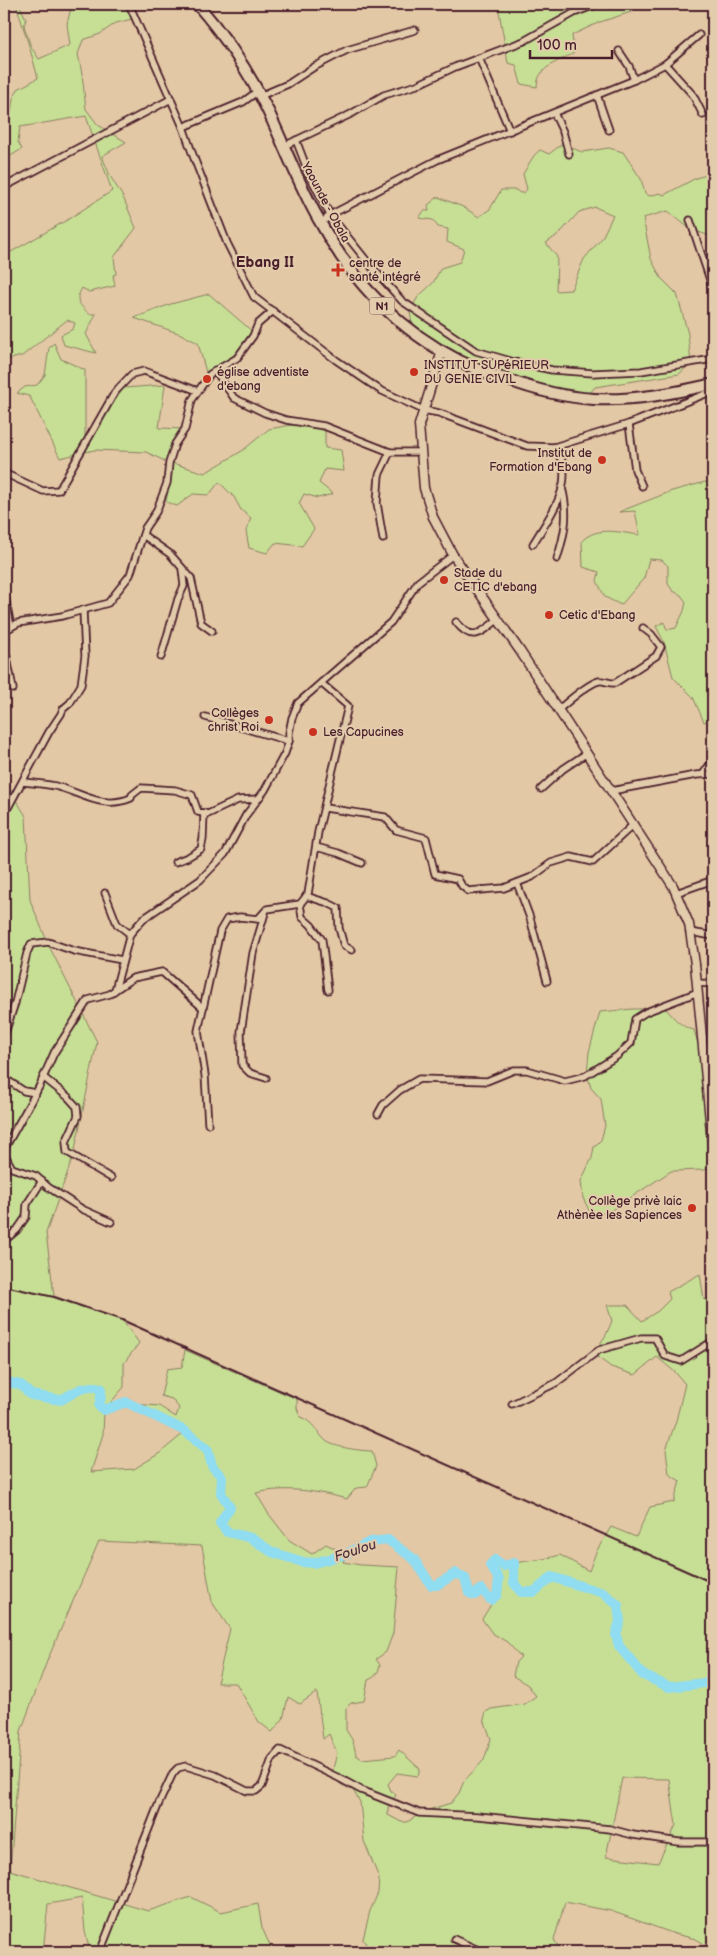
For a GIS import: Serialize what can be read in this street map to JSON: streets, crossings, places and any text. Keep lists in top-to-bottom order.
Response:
{
  "streets": {
    "highway": ["Yaounde - Obala", "N1"]
  },
  "districts": ["Ebang II"],
  "water": ["Foulou"],
  "places": {
    "health": ["centre de santé intégré"],
    "other": [
      "INSTITUT SUPéRIEUR DU GENIE CIVIL",
      "église adventiste d'ebang",
      "Institut de Formation d'Ebang",
      "Stade du CETIC d'ebang",
      "Cetic d'Ebang",
      "Collèges christ Roi",
      "Les Capucines",
      "Collège privè laic Athènèe les Sapiences"
    ]
  },
  "scale_bar": "100 m"
}
